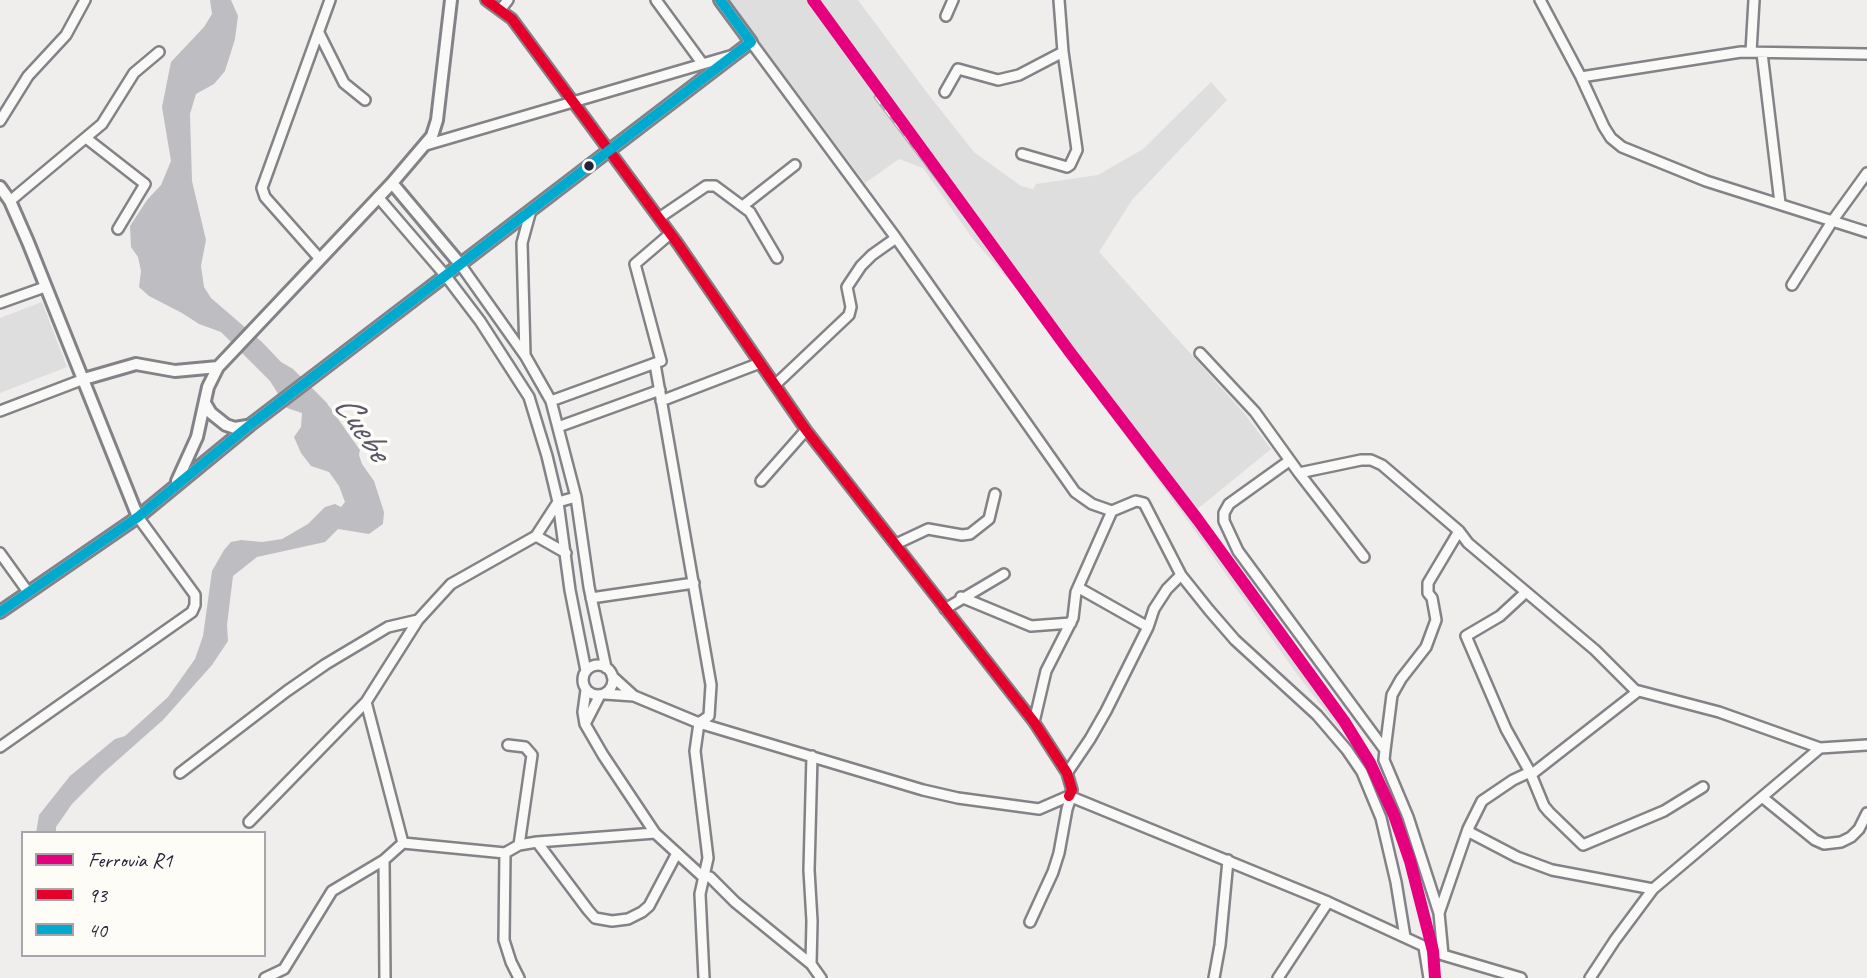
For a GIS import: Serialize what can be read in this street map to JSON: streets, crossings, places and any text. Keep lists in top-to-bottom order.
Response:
{
  "water": ["Cuebe"],
  "lines": ["rail line R1", "transit line 93", "transit line 40"],
  "legend": ["Ferrovia R1", "93", "40"]
}
